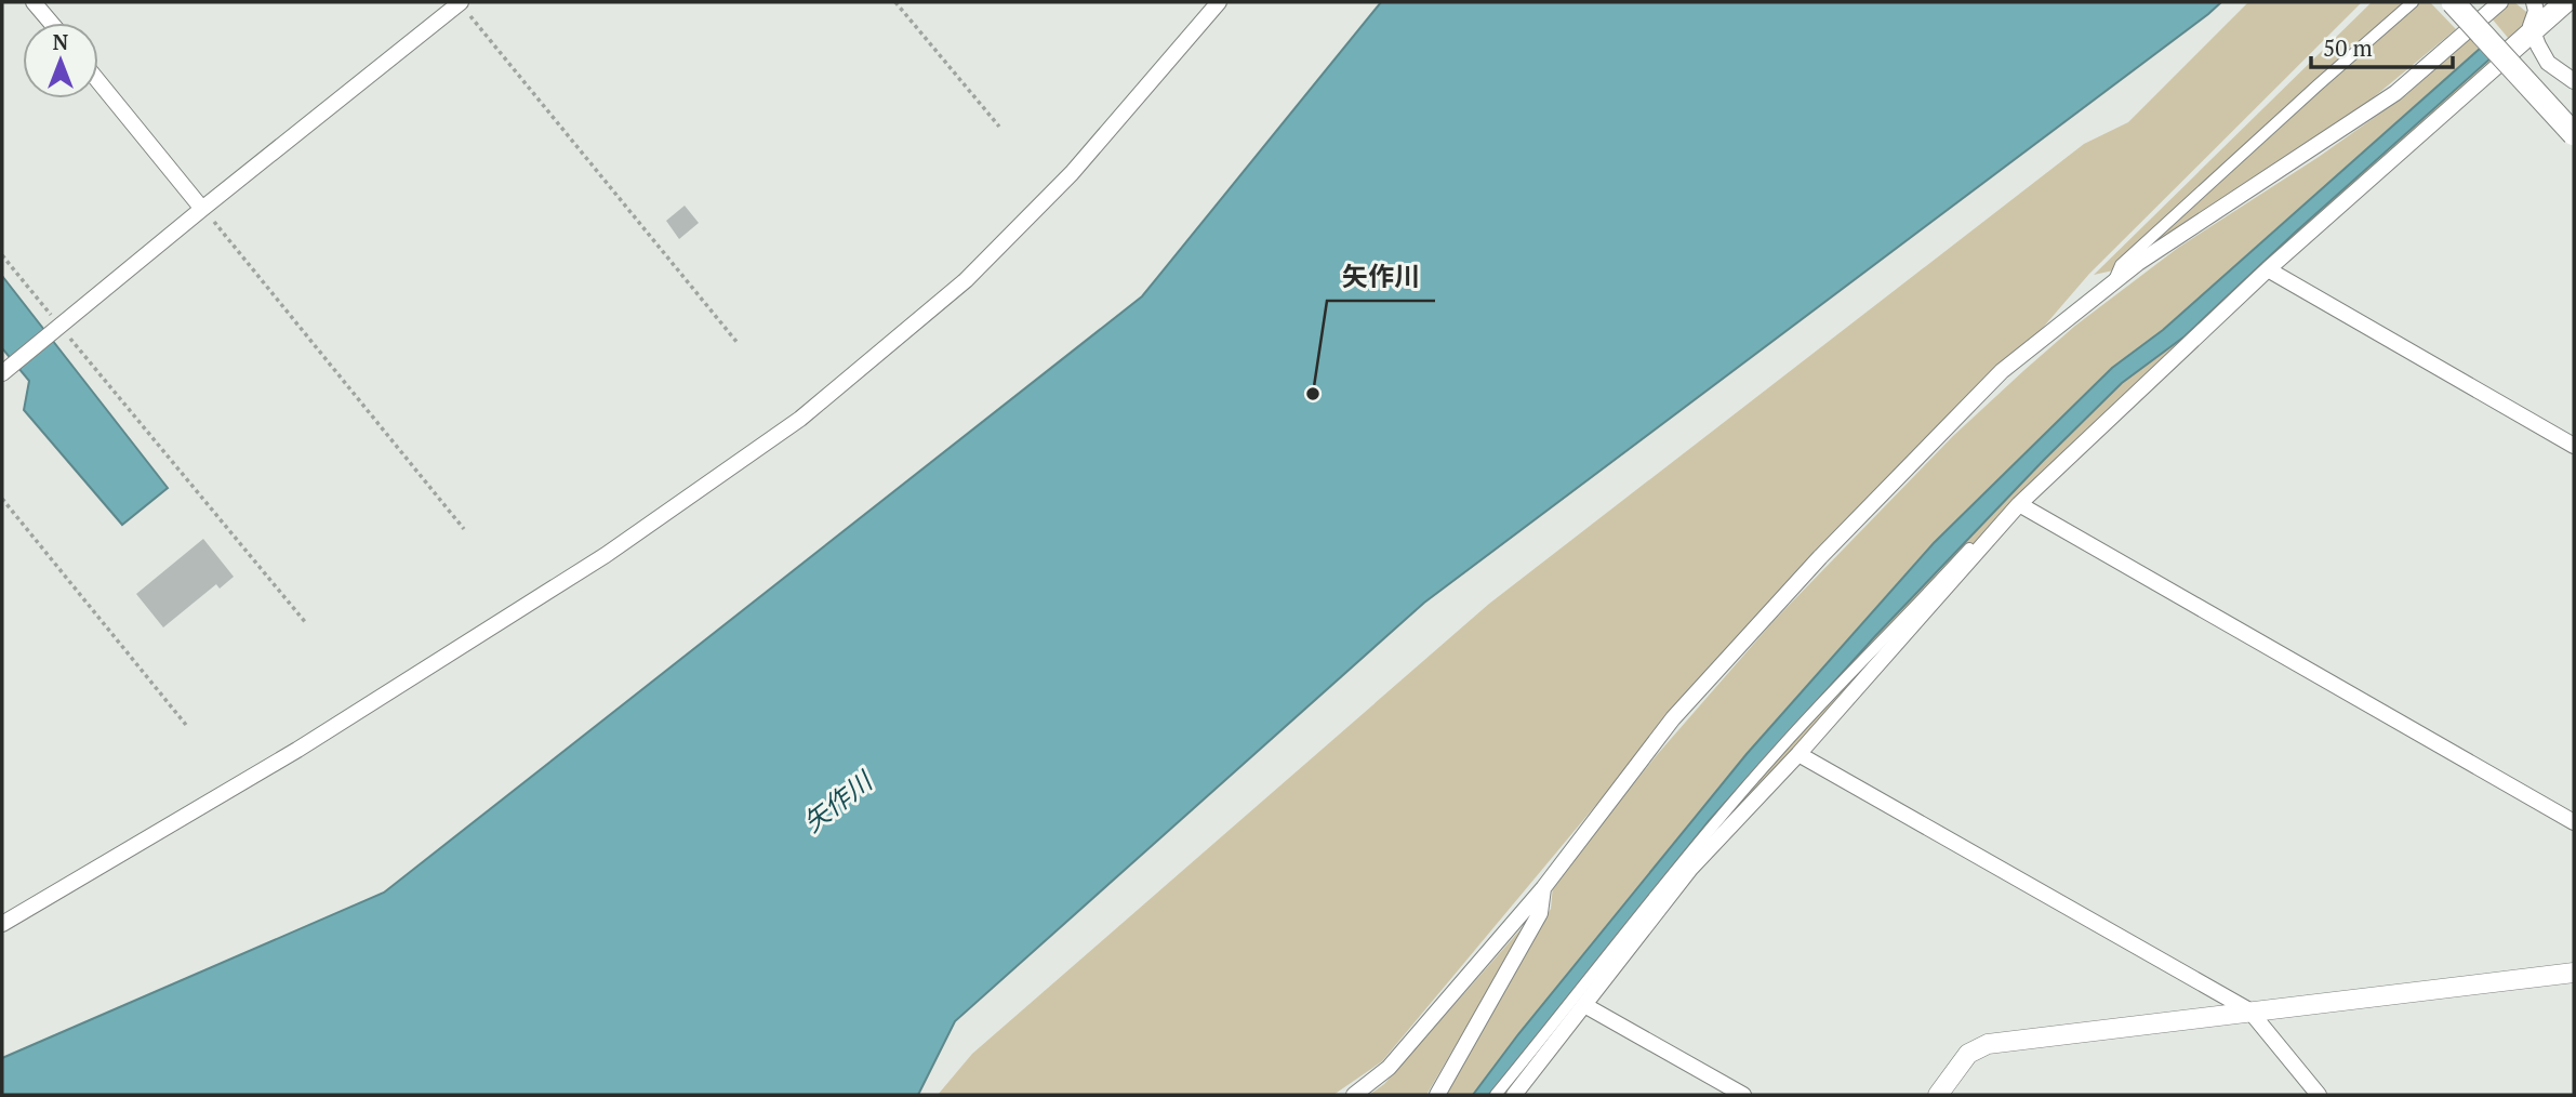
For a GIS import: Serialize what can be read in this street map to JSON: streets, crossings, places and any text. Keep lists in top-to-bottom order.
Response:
{
  "water": ["矢作川"],
  "places": ["矢作川"],
  "scale_bar": "50 m",
  "north": "top"
}
